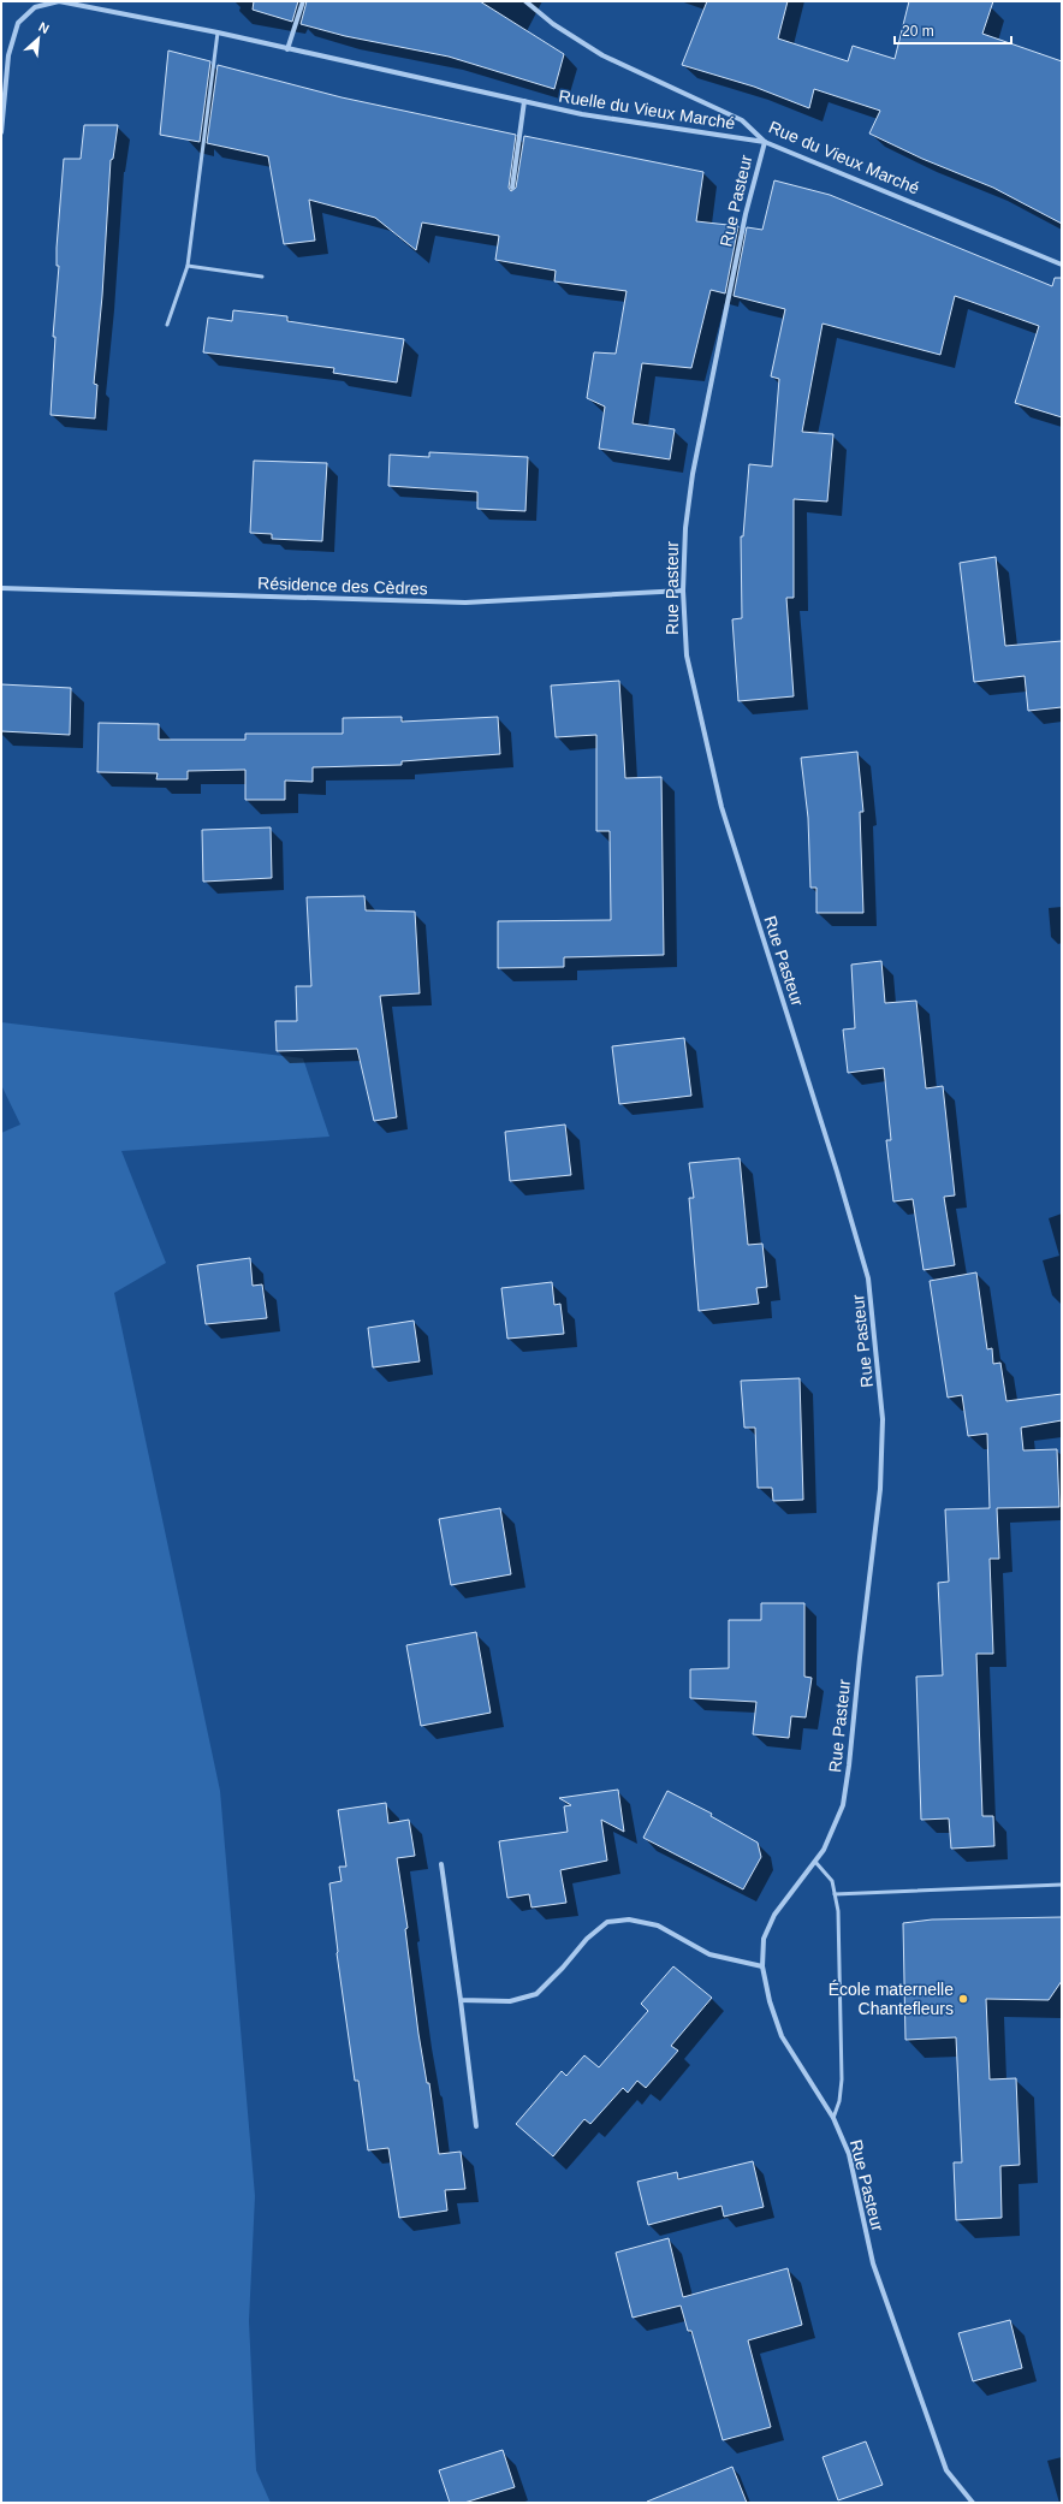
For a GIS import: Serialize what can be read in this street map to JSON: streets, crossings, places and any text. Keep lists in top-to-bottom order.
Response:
{
  "streets": {
    "street": [
      "Ruelle du Vieux Marché",
      "Rue du Vieux Marché",
      "Rue Pasteur",
      "Résidence des Cèdres"
    ]
  },
  "crossings": [
    ["Ruelle du Vieux Marché", "Rue du Vieux Marché"],
    ["Ruelle du Vieux Marché", "Rue Pasteur"],
    ["Rue du Vieux Marché", "Rue Pasteur"],
    ["Rue Pasteur", "Résidence des Cèdres"]
  ],
  "places": ["École maternelle Chantefleurs"],
  "scale_bar": "20 m",
  "north": "top right"
}
